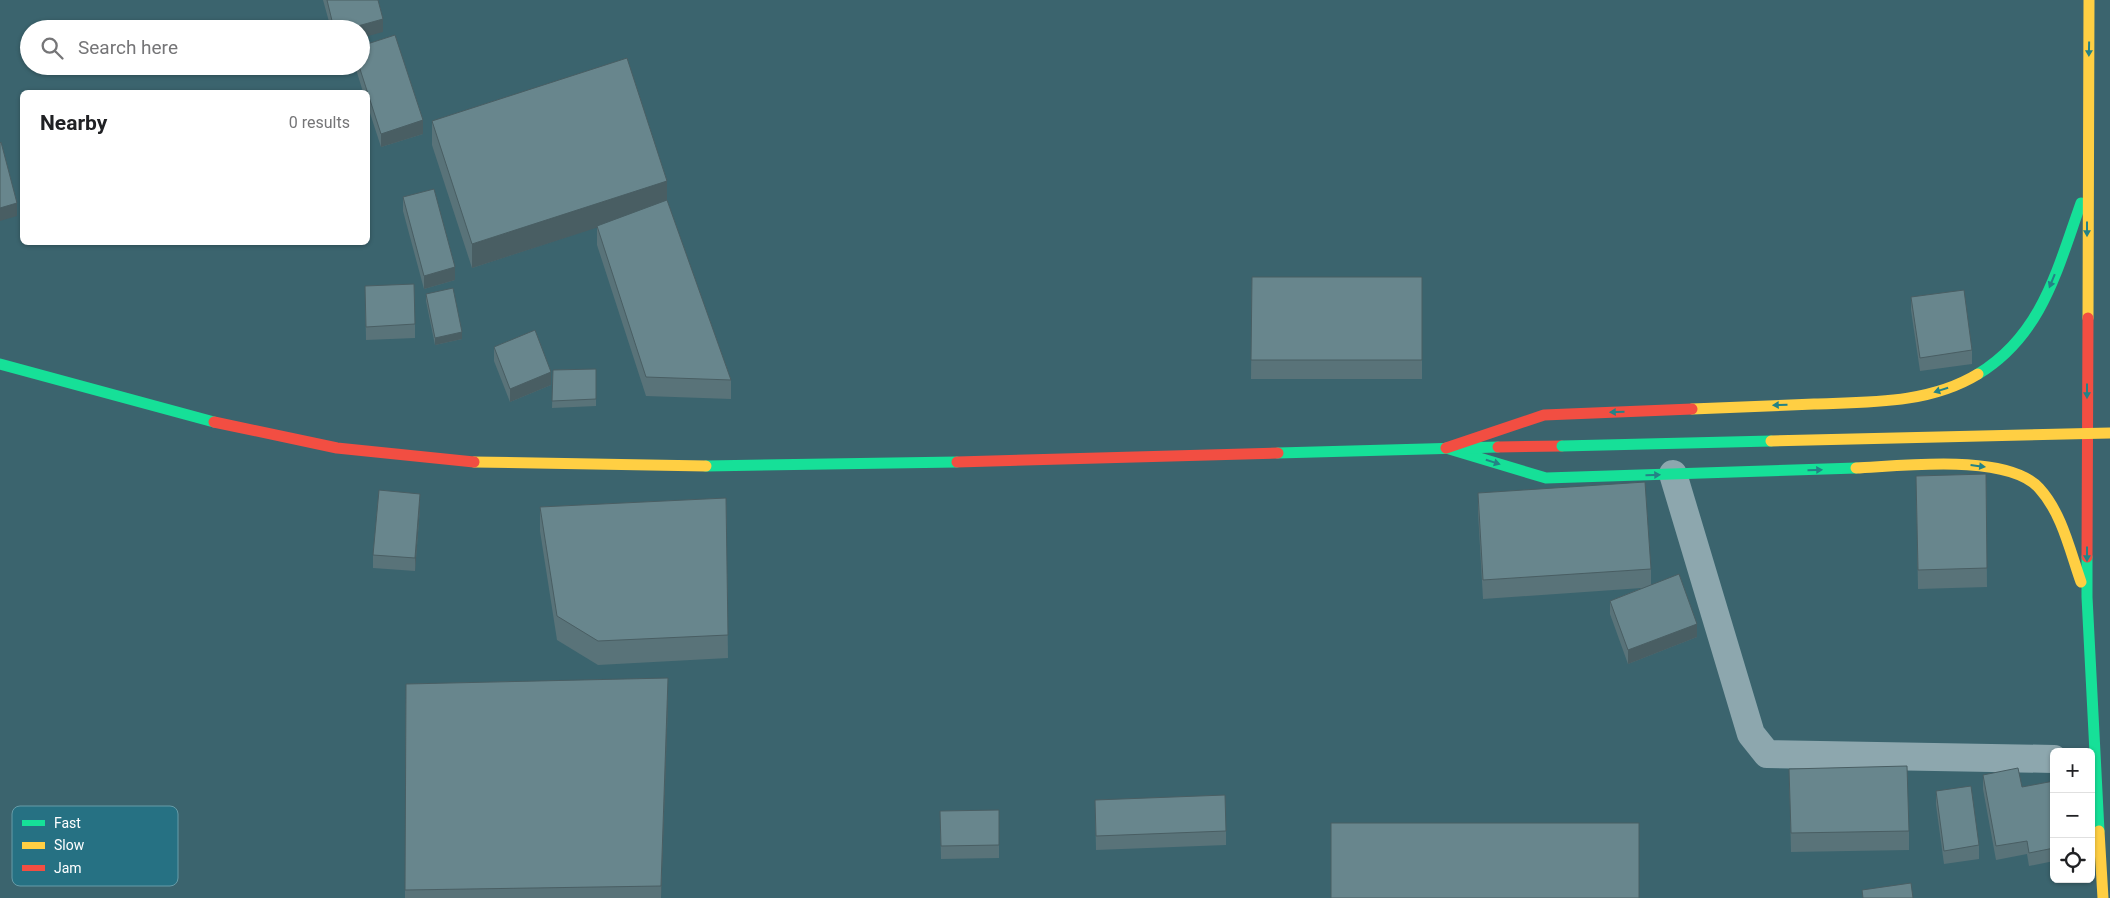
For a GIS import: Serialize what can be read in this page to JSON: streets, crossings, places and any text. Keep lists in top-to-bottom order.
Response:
{
  "legend": ["Fast", "Slow", "Jam"],
  "page": {
    "search": "Search here",
    "heading": ["Nearby", "0 results"],
    "map_buttons": ["+", "−"]
  }
}
